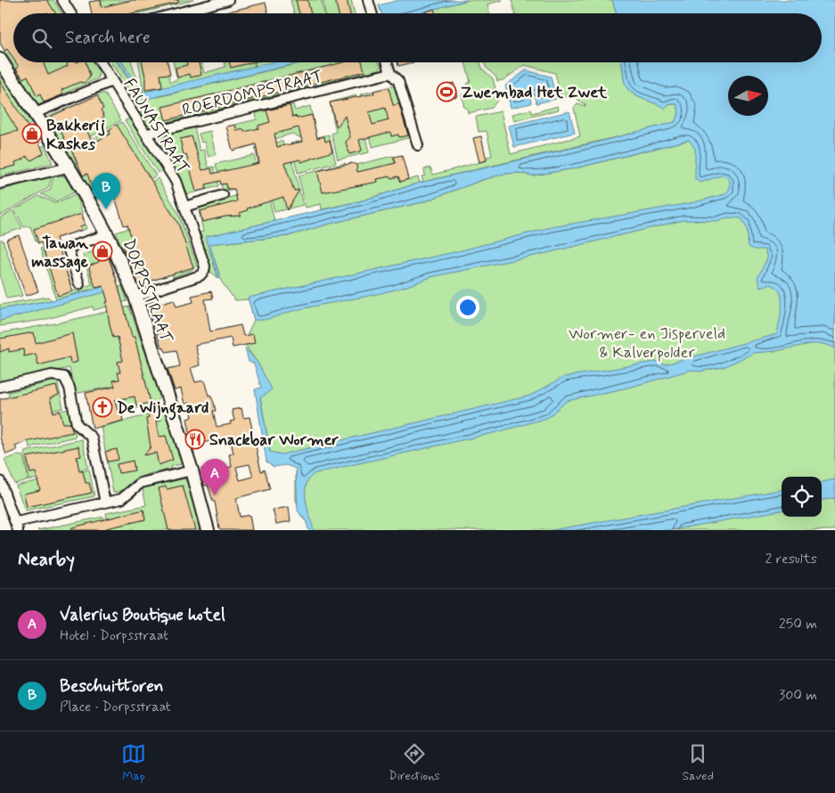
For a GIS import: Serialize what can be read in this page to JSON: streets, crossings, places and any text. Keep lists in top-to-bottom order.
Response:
{
  "streets": {
    "street": ["ROERDOMPSTRAAT", "FAUNASTRAAT", "DORPSSTRAAT"]
  },
  "crossings": [
    ["ROERDOMPSTRAAT", "FAUNASTRAAT"],
    ["FAUNASTRAAT", "DORPSSTRAAT"]
  ],
  "parks": ["Wormer- en Jisperveld & Kalverpolder"],
  "places": {
    "sports": ["Zwembad Het Zwet"],
    "shop": ["Bakkerij Kaskes", "Tawan massage"],
    "church": ["De Wijngaard"],
    "restaurant": ["Snackbar Wormer"]
  },
  "north": "right",
  "page": {
    "search": "Search here",
    "pins": ["B", "A"],
    "heading": ["Nearby", "2 results"],
    "list": [
      {
        "mark": "A",
        "name": "Valerius Boutique hotel",
        "note": "Hotel · Dorpsstraat",
        "value": "250 m"
      },
      {
        "mark": "B",
        "name": "Beschuittoren",
        "note": "Place · Dorpsstraat",
        "value": "300 m"
      }
    ],
    "nav": ["Map", "Directions", "Saved"]
  }
}
